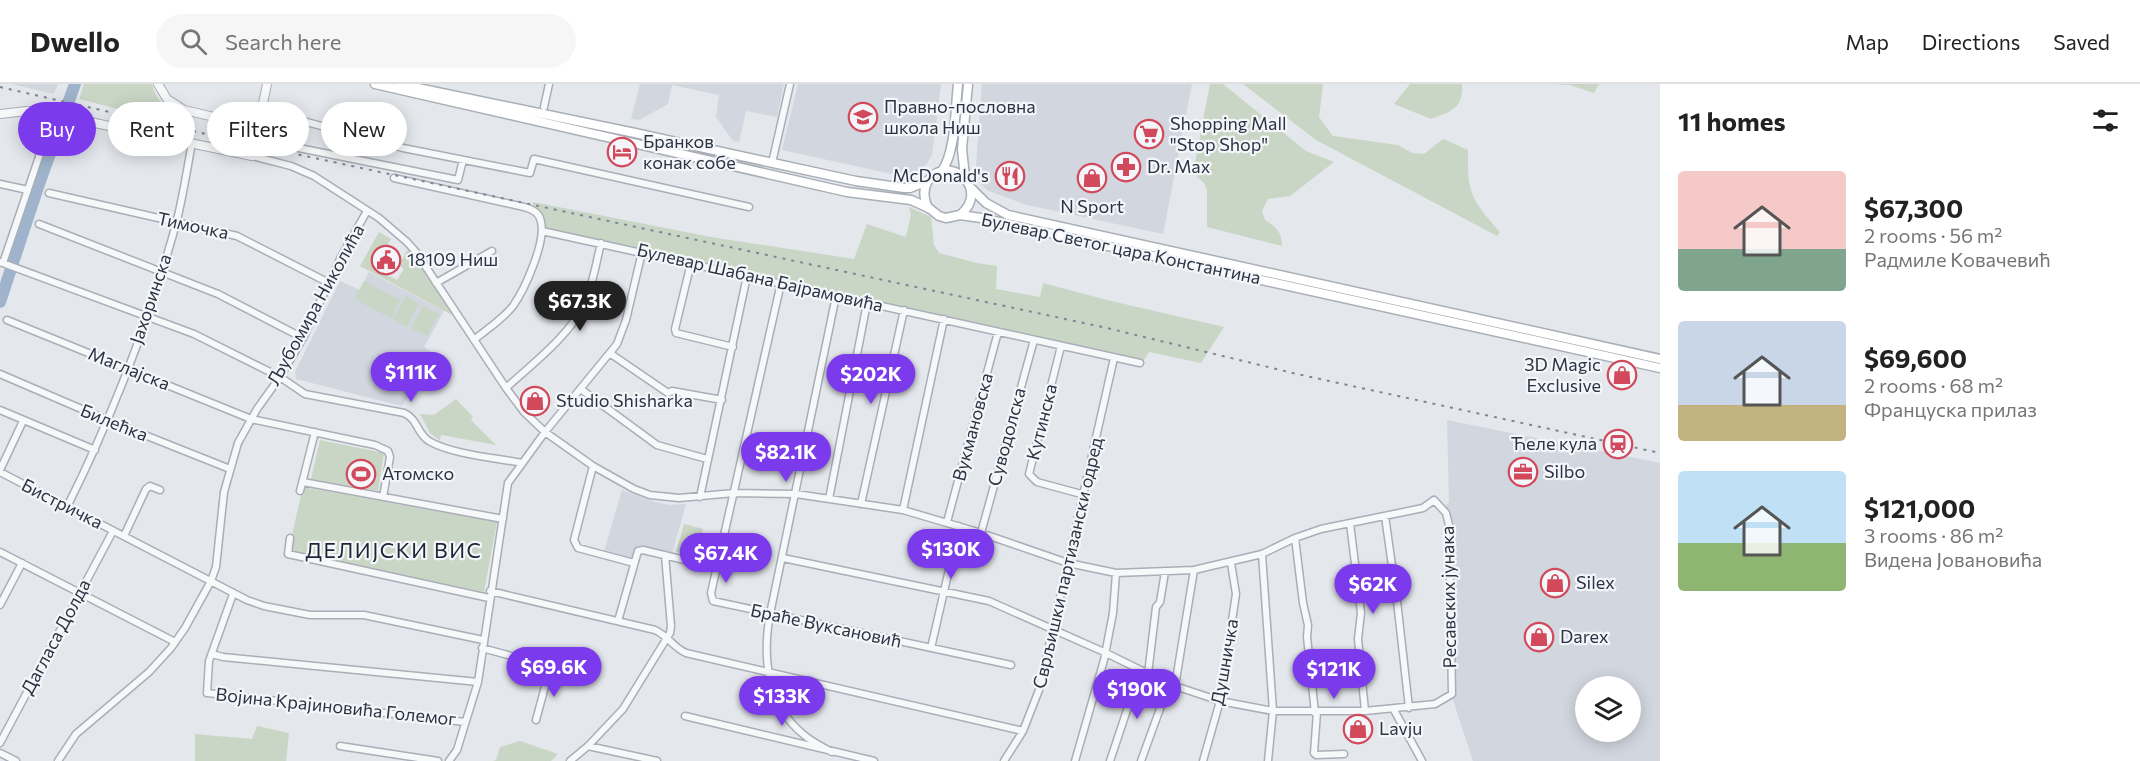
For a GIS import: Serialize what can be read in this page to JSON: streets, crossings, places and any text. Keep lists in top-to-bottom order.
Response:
{
  "streets": {
    "main road": ["Булевар Светог цара Константина"],
    "street": [
      "Тимочка",
      "Булевар Шабана Бајрамовића",
      "Јахоринска",
      "Љубомира Николића",
      "Маглајска",
      "Кутинска",
      "Билећка",
      "Вукмановска",
      "Суводолска",
      "Бистричка",
      "Сврљишки партизански одред",
      "Ресавских јунака",
      "Браће Вуксановић",
      "Дагласа Долда",
      "Душничка",
      "Војина Крајиновића Големог"
    ]
  },
  "crossings": [
    ["Тимочка", "Јахоринска"],
    ["Тимочка", "Љубомира Николића"],
    ["Булевар Шабана Бајрамовића", "Кутинска"],
    ["Булевар Шабана Бајрамовића", "Вукмановска"],
    ["Булевар Шабана Бајрамовића", "Суводолска"],
    ["Булевар Шабана Бајрамовића", "Сврљишки партизански одред"],
    ["Булевар Шабана Бајрамовића", "Браће Вуксановић"],
    ["Јахоринска", "Маглајска"],
    ["Јахоринска", "Билећка"],
    ["Јахоринска", "Бистричка"],
    ["Љубомира Николића", "Маглајска"],
    ["Љубомира Николића", "Билећка"],
    ["Љубомира Николића", "Бистричка"],
    ["Кутинска", "Сврљишки партизански одред"],
    ["Бистричка", "Дагласа Долда"]
  ],
  "districts": ["ДЕЛИЈСКИ ВИС"],
  "places": {
    "school or university": ["Правно-пословна школа Ниш"],
    "supermarket": ["Shopping Mall \"Stop Shop\""],
    "hotel": ["Бранков конак собе"],
    "pharmacy": ["Dr. Max"],
    "restaurant": ["McDonald's"],
    "shop": [
      "N Sport",
      "3D Magic Exclusive",
      "Studio Shisharka",
      "Silex",
      "Darex",
      "Lavju"
    ],
    "public building": ["18109 Ниш"],
    "station": ["Ћеле кула"],
    "office": ["Silbo"],
    "sports": ["Атомско"]
  },
  "page": {
    "header": "Dwello",
    "search": "Search here",
    "nav": ["Map", "Directions", "Saved"],
    "heading": "11 homes",
    "chip": [
      "Buy",
      "Rent",
      "Filters",
      "New"
    ],
    "list": [
      {
        "name": "$67,300",
        "note": "2 rooms · 56 m² · Радмиле Ковачевић"
      },
      {
        "name": "$69,600",
        "note": "2 rooms · 68 m² · Француска прилаз"
      },
      {
        "name": "$121,000",
        "note": "3 rooms · 86 m² · Видена Јовановића"
      }
    ],
    "price": [
      "$67.3K",
      "$111K",
      "$202K",
      "$82.1K",
      "$130K",
      "$67.4K",
      "$62K",
      "$69.6K",
      "$121K",
      "$190K",
      "$133K"
    ]
  }
}
